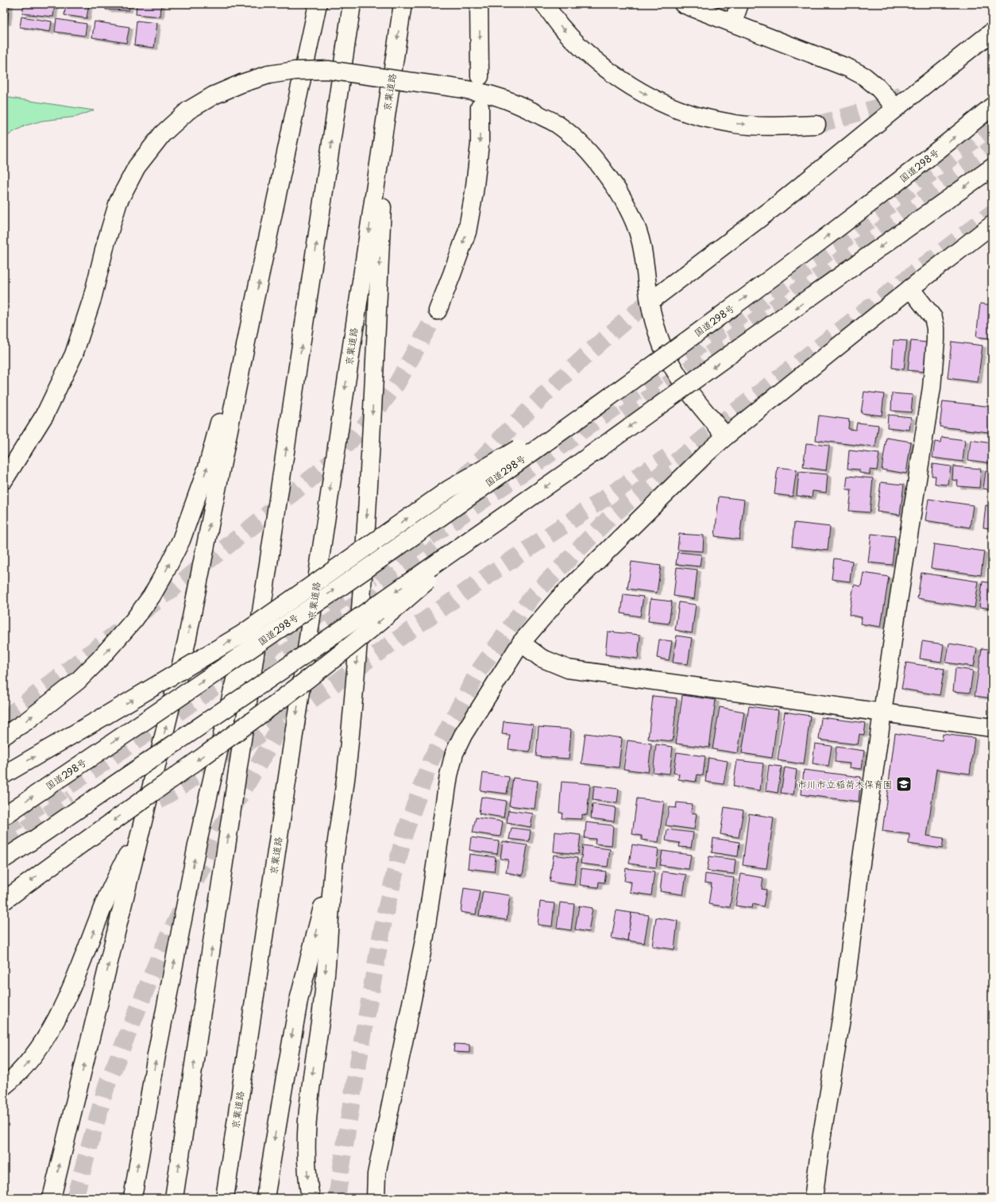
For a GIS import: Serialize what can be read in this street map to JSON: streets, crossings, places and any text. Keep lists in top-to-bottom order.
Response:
{
  "streets": {
    "main road": ["京葉道路", "国道298号"]
  },
  "places": {
    "school or university": ["市川市立稲荷木保育園"]
  }
}
